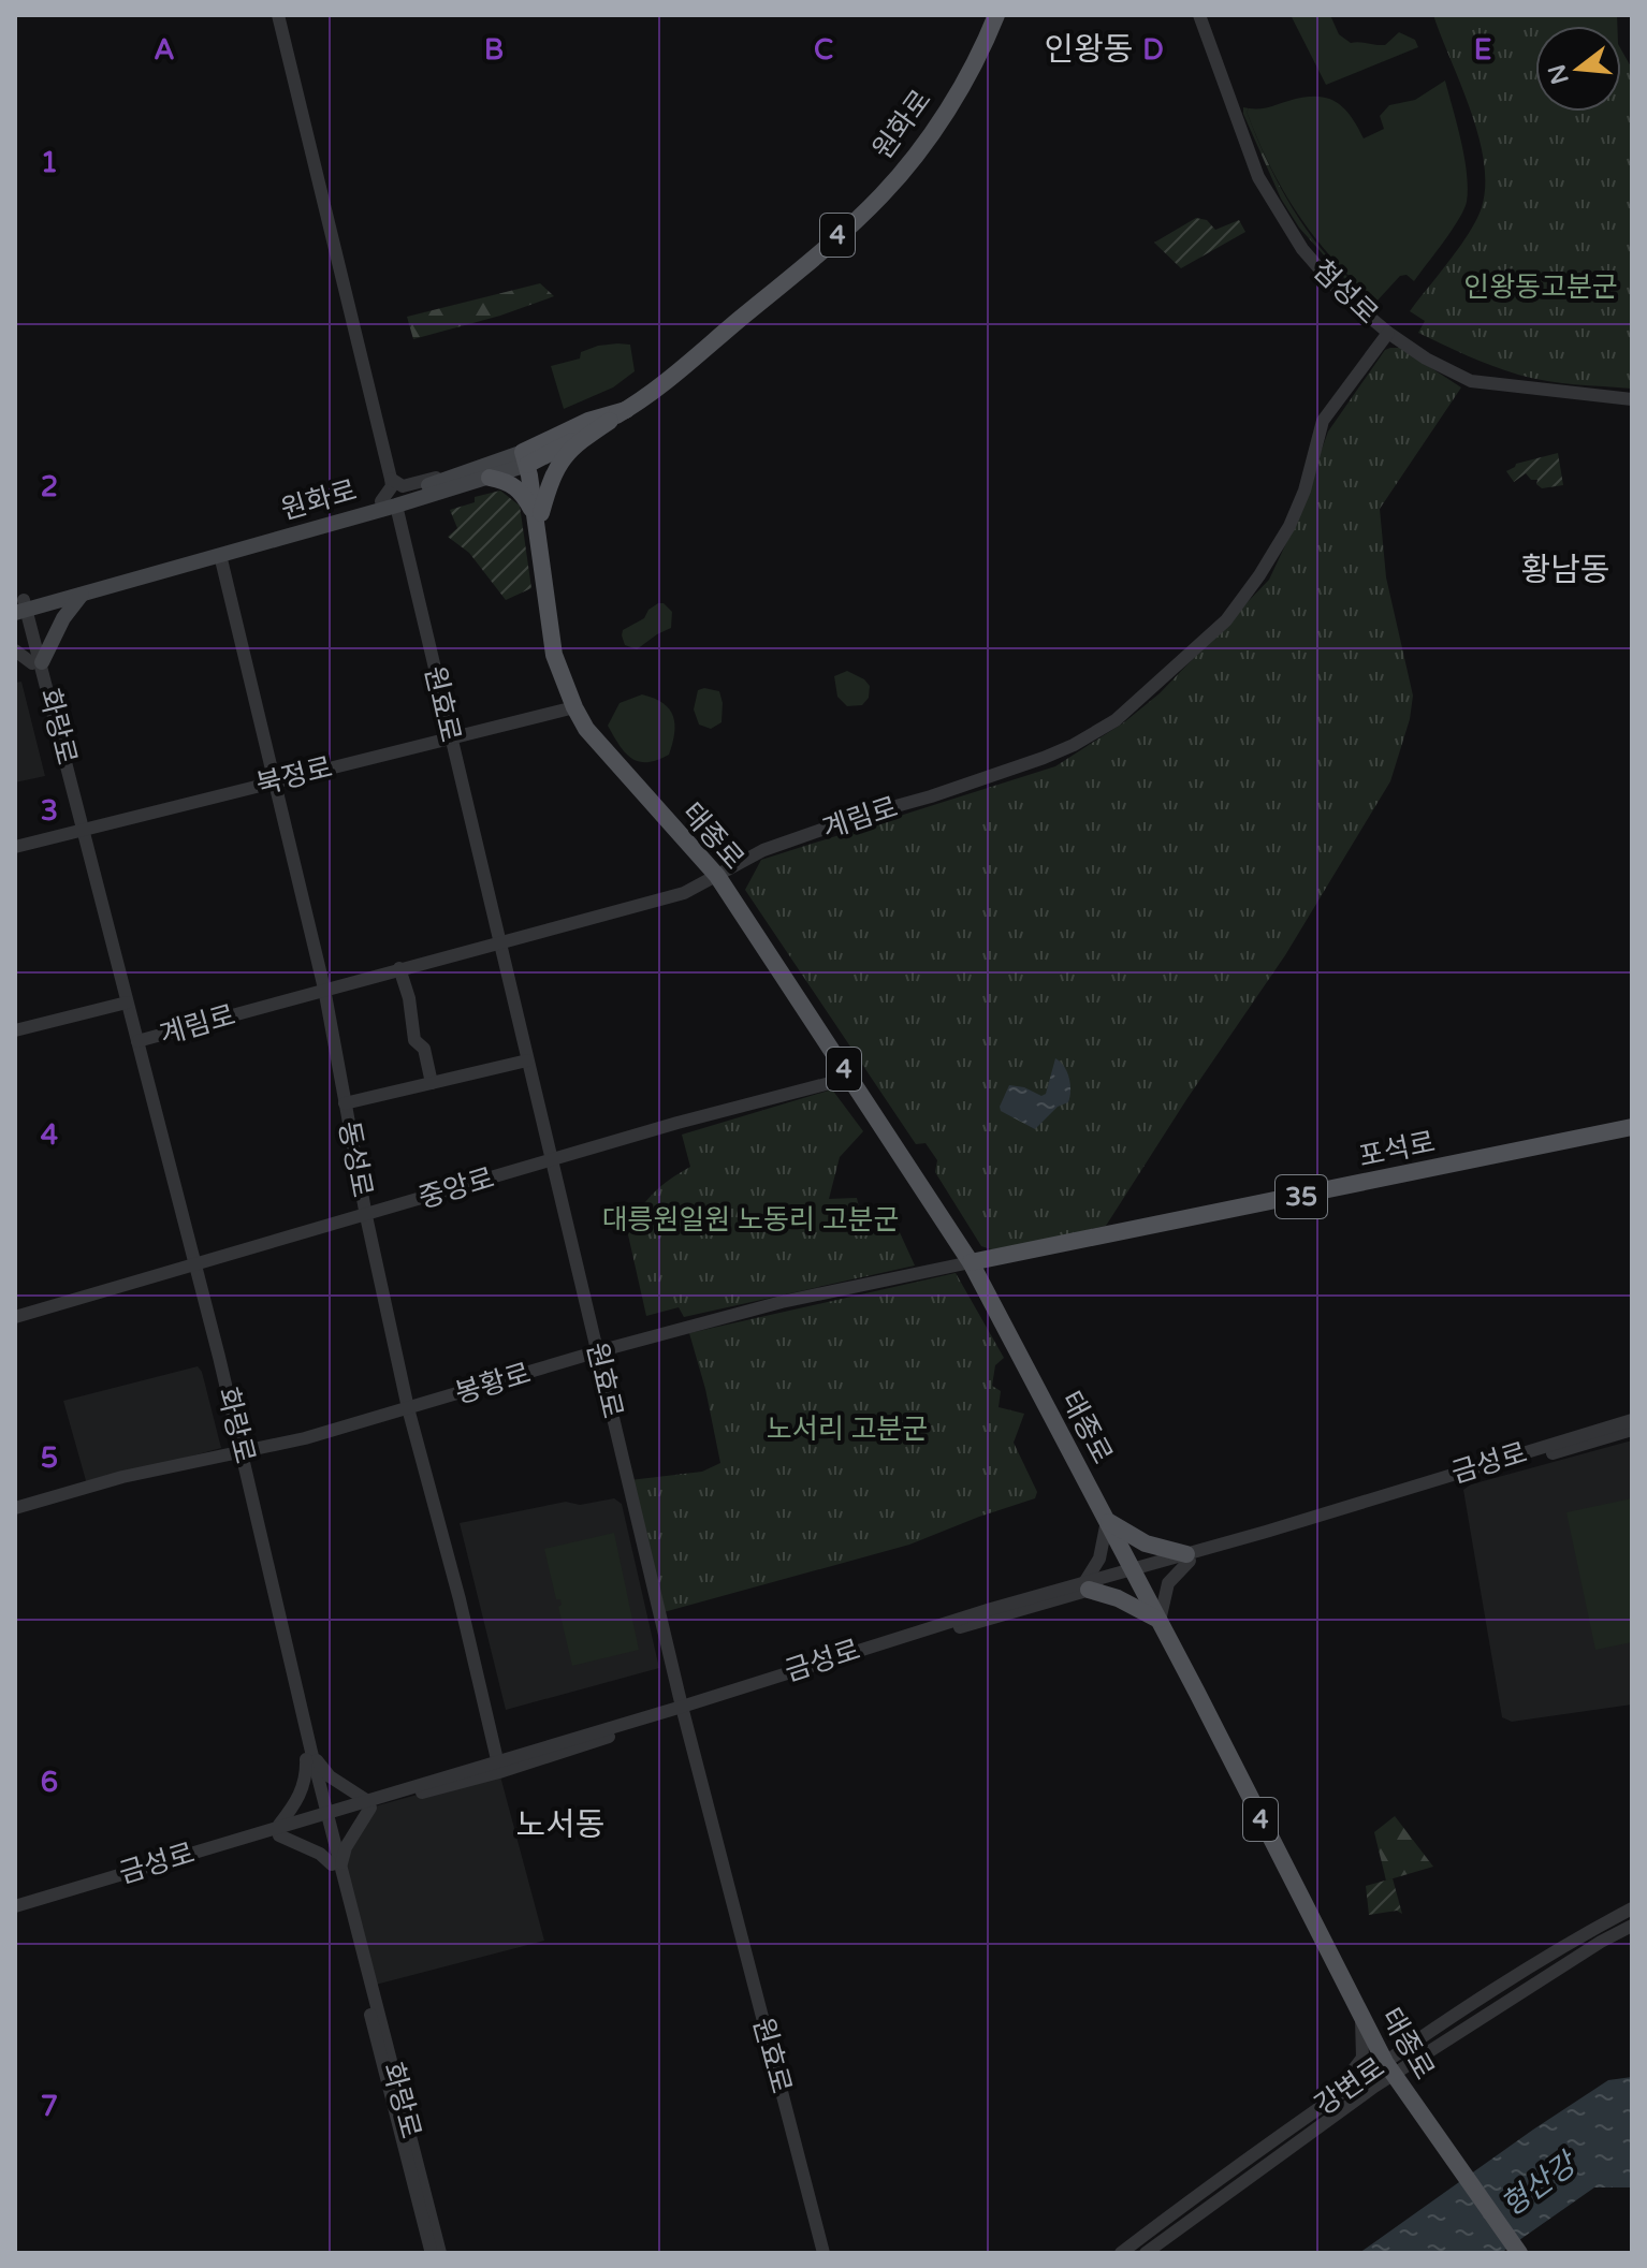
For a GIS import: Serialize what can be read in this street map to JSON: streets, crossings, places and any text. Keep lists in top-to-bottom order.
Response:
{
  "streets": {
    "main road": [
      "원화로",
      "4",
      "태종로",
      "포석로",
      "35"
    ],
    "street": [
      "첨성로",
      "원효로",
      "화랑로",
      "북정로",
      "계림로",
      "동성로",
      "중앙로",
      "봉황로",
      "금성로",
      "강변로"
    ]
  },
  "crossings": [
    ["원화로", "원효로"],
    ["원화로", "화랑로"],
    ["원화로", "태종로"],
    ["원화로", "동성로"],
    ["첨성로", "계림로"],
    ["원효로", "북정로"],
    ["원효로", "계림로"],
    ["원효로", "중앙로"],
    ["원효로", "봉황로"],
    ["원효로", "금성로"],
    ["화랑로", "북정로"],
    ["화랑로", "계림로"],
    ["화랑로", "중앙로"],
    ["화랑로", "봉황로"],
    ["화랑로", "금성로"],
    ["북정로", "태종로"],
    ["북정로", "동성로"],
    ["계림로", "태종로"],
    ["계림로", "동성로"],
    ["태종로", "포석로"],
    ["태종로", "중앙로"],
    ["태종로", "봉황로"],
    ["태종로", "금성로"],
    ["태종로", "강변로"],
    ["포석로", "봉황로"],
    ["동성로", "중앙로"],
    ["동성로", "봉황로"],
    ["동성로", "금성로"]
  ],
  "districts": ["인왕동", "황남동", "노서동"],
  "water": ["형산강"],
  "parks": ["인왕동고분군", "대릉원일원 노동리 고분군", "노서리 고분군"],
  "north": "left",
  "grid": {
    "columns": [
      "A",
      "B",
      "C",
      "D",
      "E"
    ],
    "rows": [
      "1",
      "2",
      "3",
      "4",
      "5",
      "6",
      "7"
    ]
  }
}
